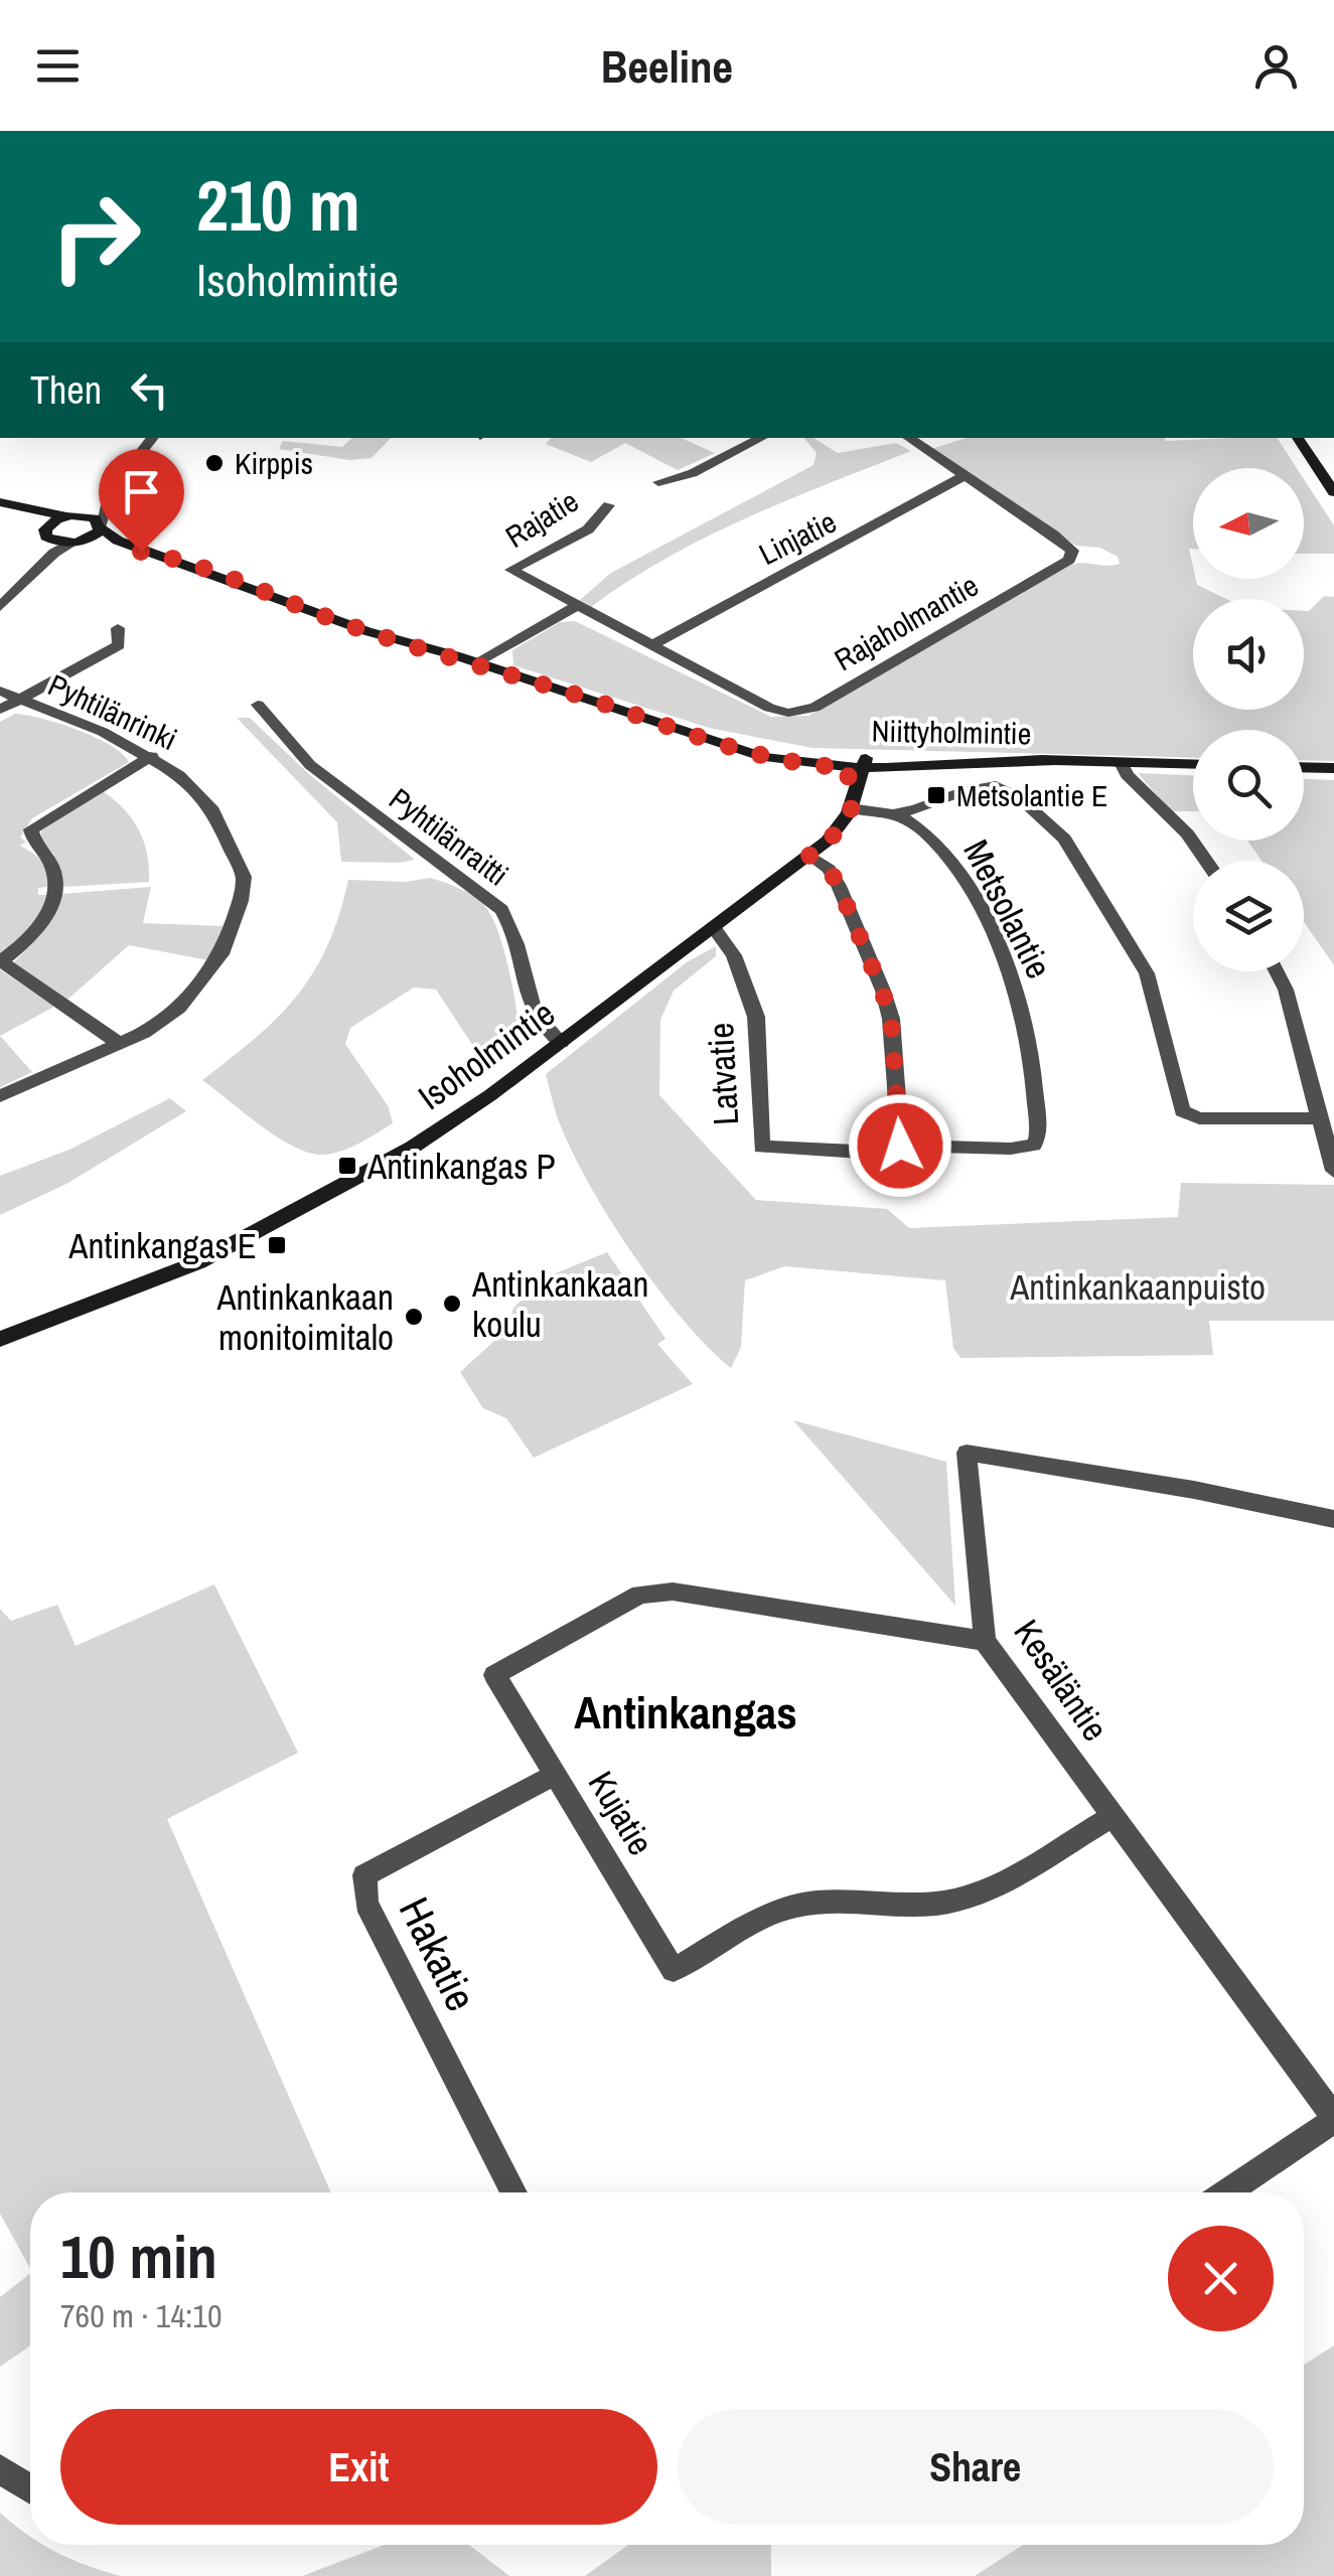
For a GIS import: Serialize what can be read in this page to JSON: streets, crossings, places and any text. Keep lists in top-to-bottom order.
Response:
{
  "streets": {
    "street": [
      "Rajatie",
      "Linjatie",
      "Rajaholmantie",
      "Pyhtilänrinki",
      "Niittyholmintie",
      "Pyhtilänraitti",
      "Metsolantie",
      "Isoholmintie",
      "Latvatie",
      "Kesäläntie",
      "Kujatie",
      "Hakatie"
    ]
  },
  "crossings": [
    ["Rajatie", "Rajaholmantie"],
    ["Linjatie", "Rajaholmantie"],
    ["Niittyholmintie", "Isoholmintie"],
    ["Pyhtilänraitti", "Isoholmintie"],
    ["Metsolantie", "Isoholmintie"],
    ["Metsolantie", "Latvatie"],
    ["Isoholmintie", "Latvatie"],
    ["Kesäläntie", "Kujatie"],
    ["Kujatie", "Hakatie"]
  ],
  "districts": ["Antinkangas"],
  "parks": ["Antinkankaanpuisto"],
  "places": {
    "other": ["Kirppis", "Antinkankaan koulu", "Antinkankaan monitoimitalo"],
    "transit": ["Metsolantie E", "Antinkangas P", "Antinkangas E"]
  },
  "north": "left",
  "page": {
    "header": "Beeline",
    "turn": ["210 m", "Isoholmintie"],
    "then": "Then",
    "heading": ["10 min", "760 m · 14:10"],
    "buttons": ["Exit", "Share"]
  }
}
